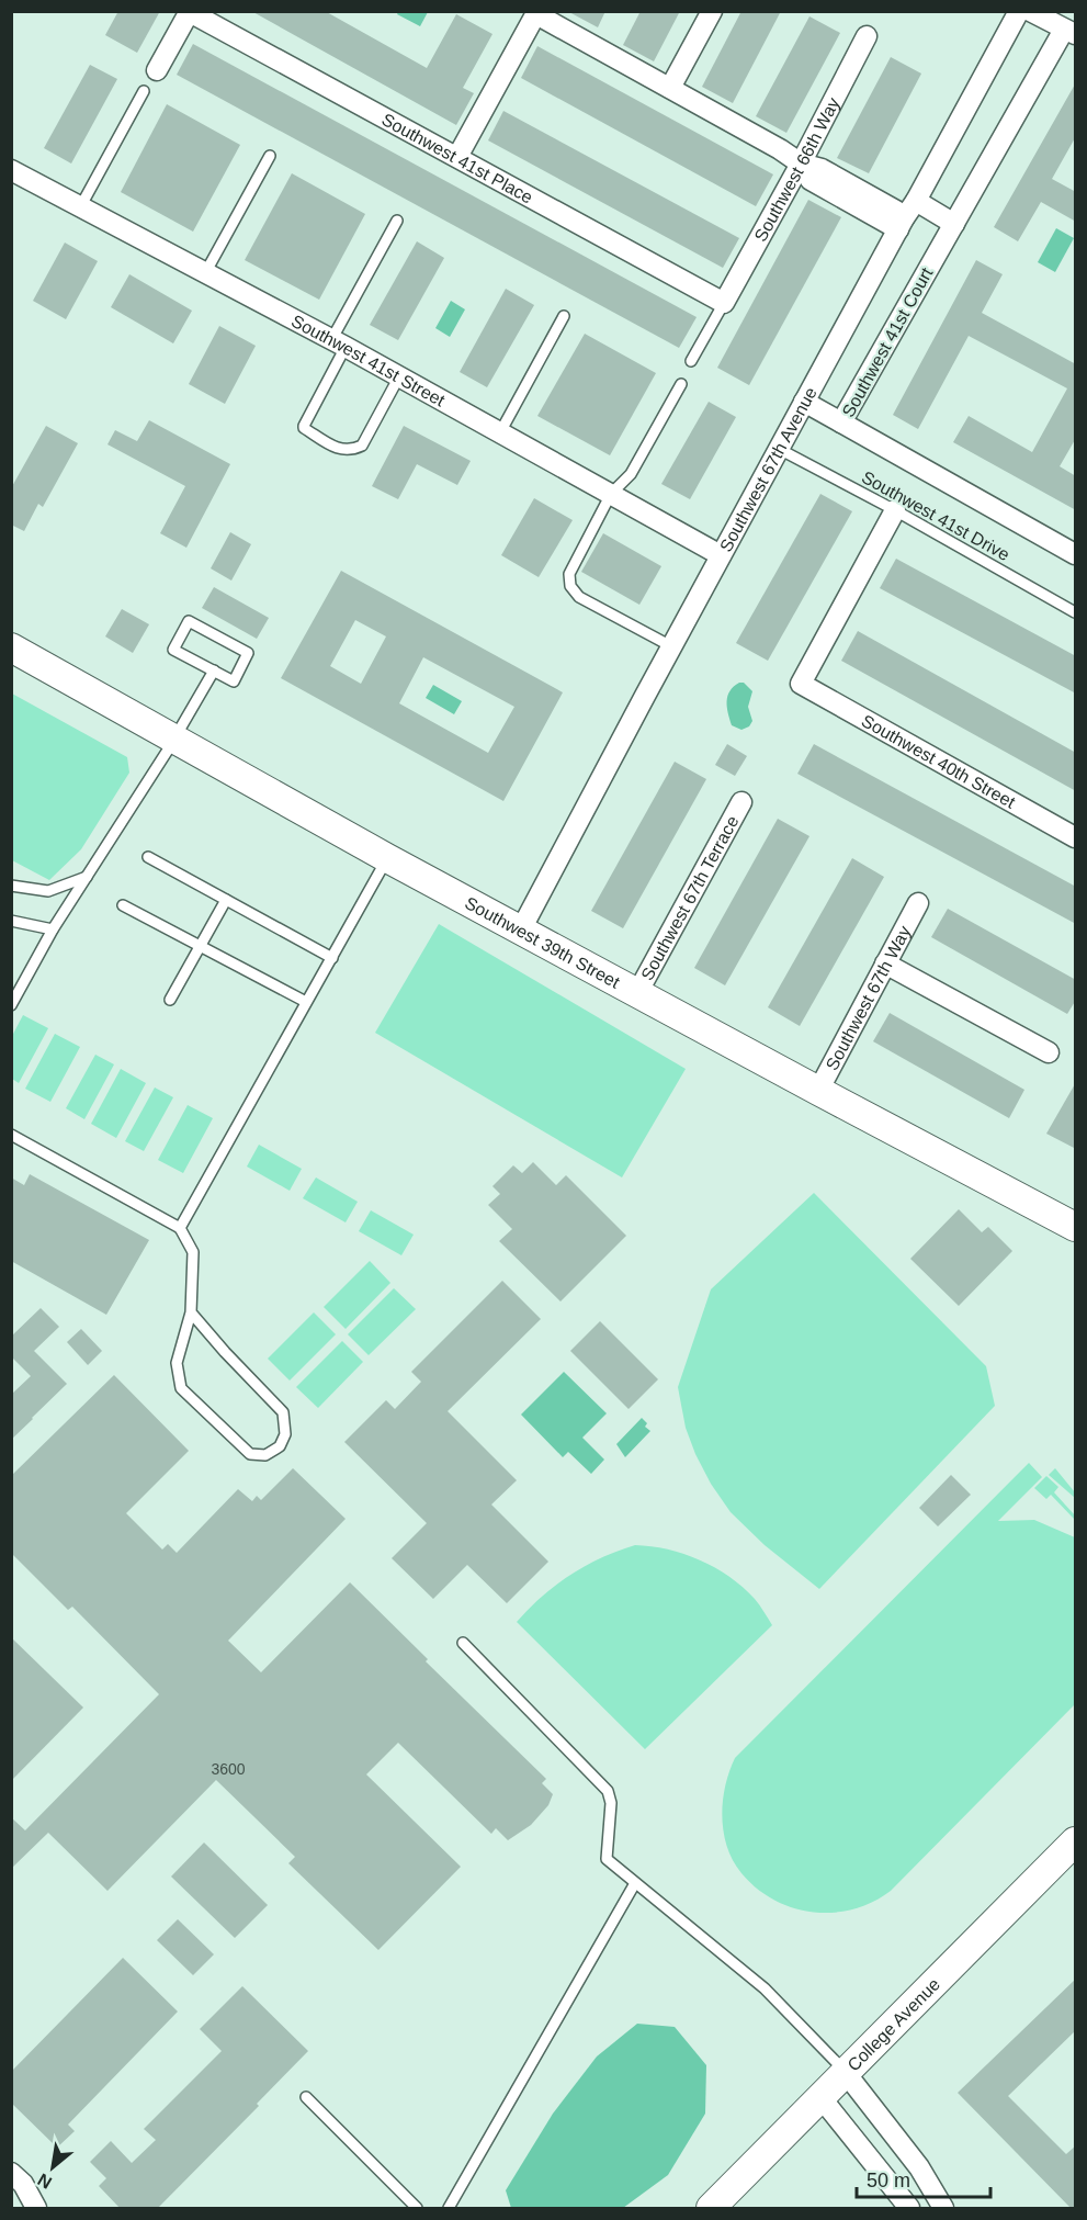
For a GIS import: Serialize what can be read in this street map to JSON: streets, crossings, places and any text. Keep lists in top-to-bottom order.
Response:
{
  "streets": {
    "street": [
      "Southwest 41st Place",
      "Southwest 66th Way",
      "Southwest 41st Court",
      "Southwest 41st Street",
      "Southwest 67th Avenue",
      "Southwest 40th Street",
      "Southwest 67th Terrace",
      "Southwest 39th Street",
      "Southwest 67th Way",
      "College Avenue"
    ],
    "lane": ["Southwest 41st Drive"]
  },
  "crossings": [
    ["Southwest 41st Place", "Southwest 66th Way"],
    ["Southwest 41st Street", "Southwest 67th Avenue"],
    ["Southwest 67th Avenue", "Southwest 41st Drive"],
    ["Southwest 67th Avenue", "Southwest 39th Street"],
    ["Southwest 41st Drive", "Southwest 40th Street"],
    ["Southwest 67th Terrace", "Southwest 39th Street"],
    ["Southwest 39th Street", "Southwest 67th Way"]
  ],
  "house_numbers": ["3600"],
  "scale_bar": "50 m",
  "north": "bottom left"
}
